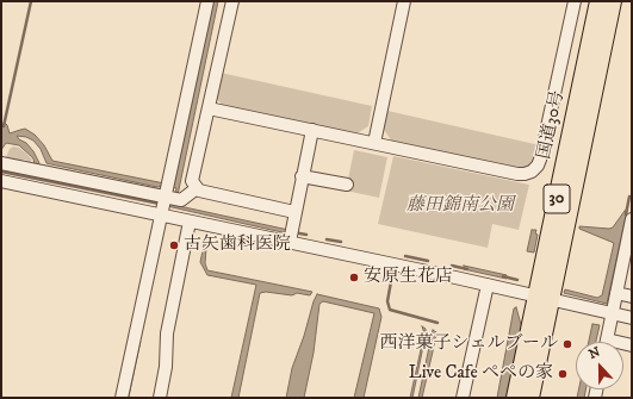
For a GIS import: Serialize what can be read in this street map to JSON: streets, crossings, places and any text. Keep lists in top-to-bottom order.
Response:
{
  "streets": {
    "highway": ["国道30号", "30"]
  },
  "parks": ["藤田錦南公園"],
  "places": [
    "古矢歯科医院",
    "安原生花店",
    "西洋菓子シェルブール",
    "Live Cafe ペペの家"
  ],
  "north": "top"
}
